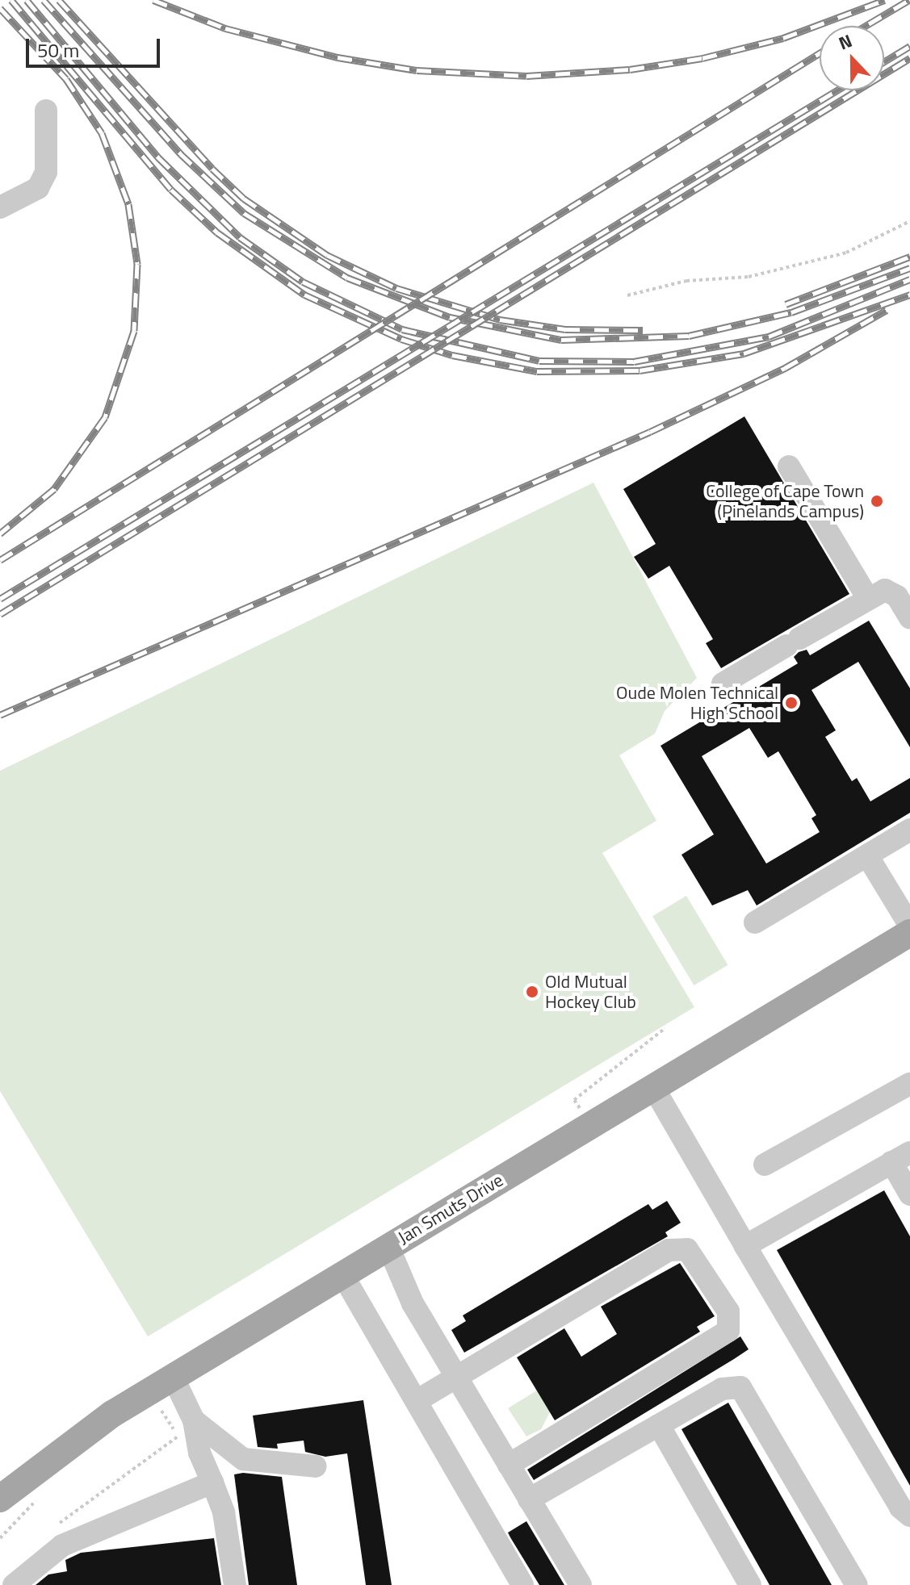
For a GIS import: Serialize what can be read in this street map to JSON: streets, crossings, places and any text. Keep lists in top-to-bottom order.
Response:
{
  "streets": {
    "main road": ["Jan Smuts Drive"]
  },
  "places": ["College of Cape Town (Pinelands Campus)", "Oude Molen Technical High School", "Old Mutual Hockey Club"],
  "scale_bar": "50 m",
  "north": "top"
}
